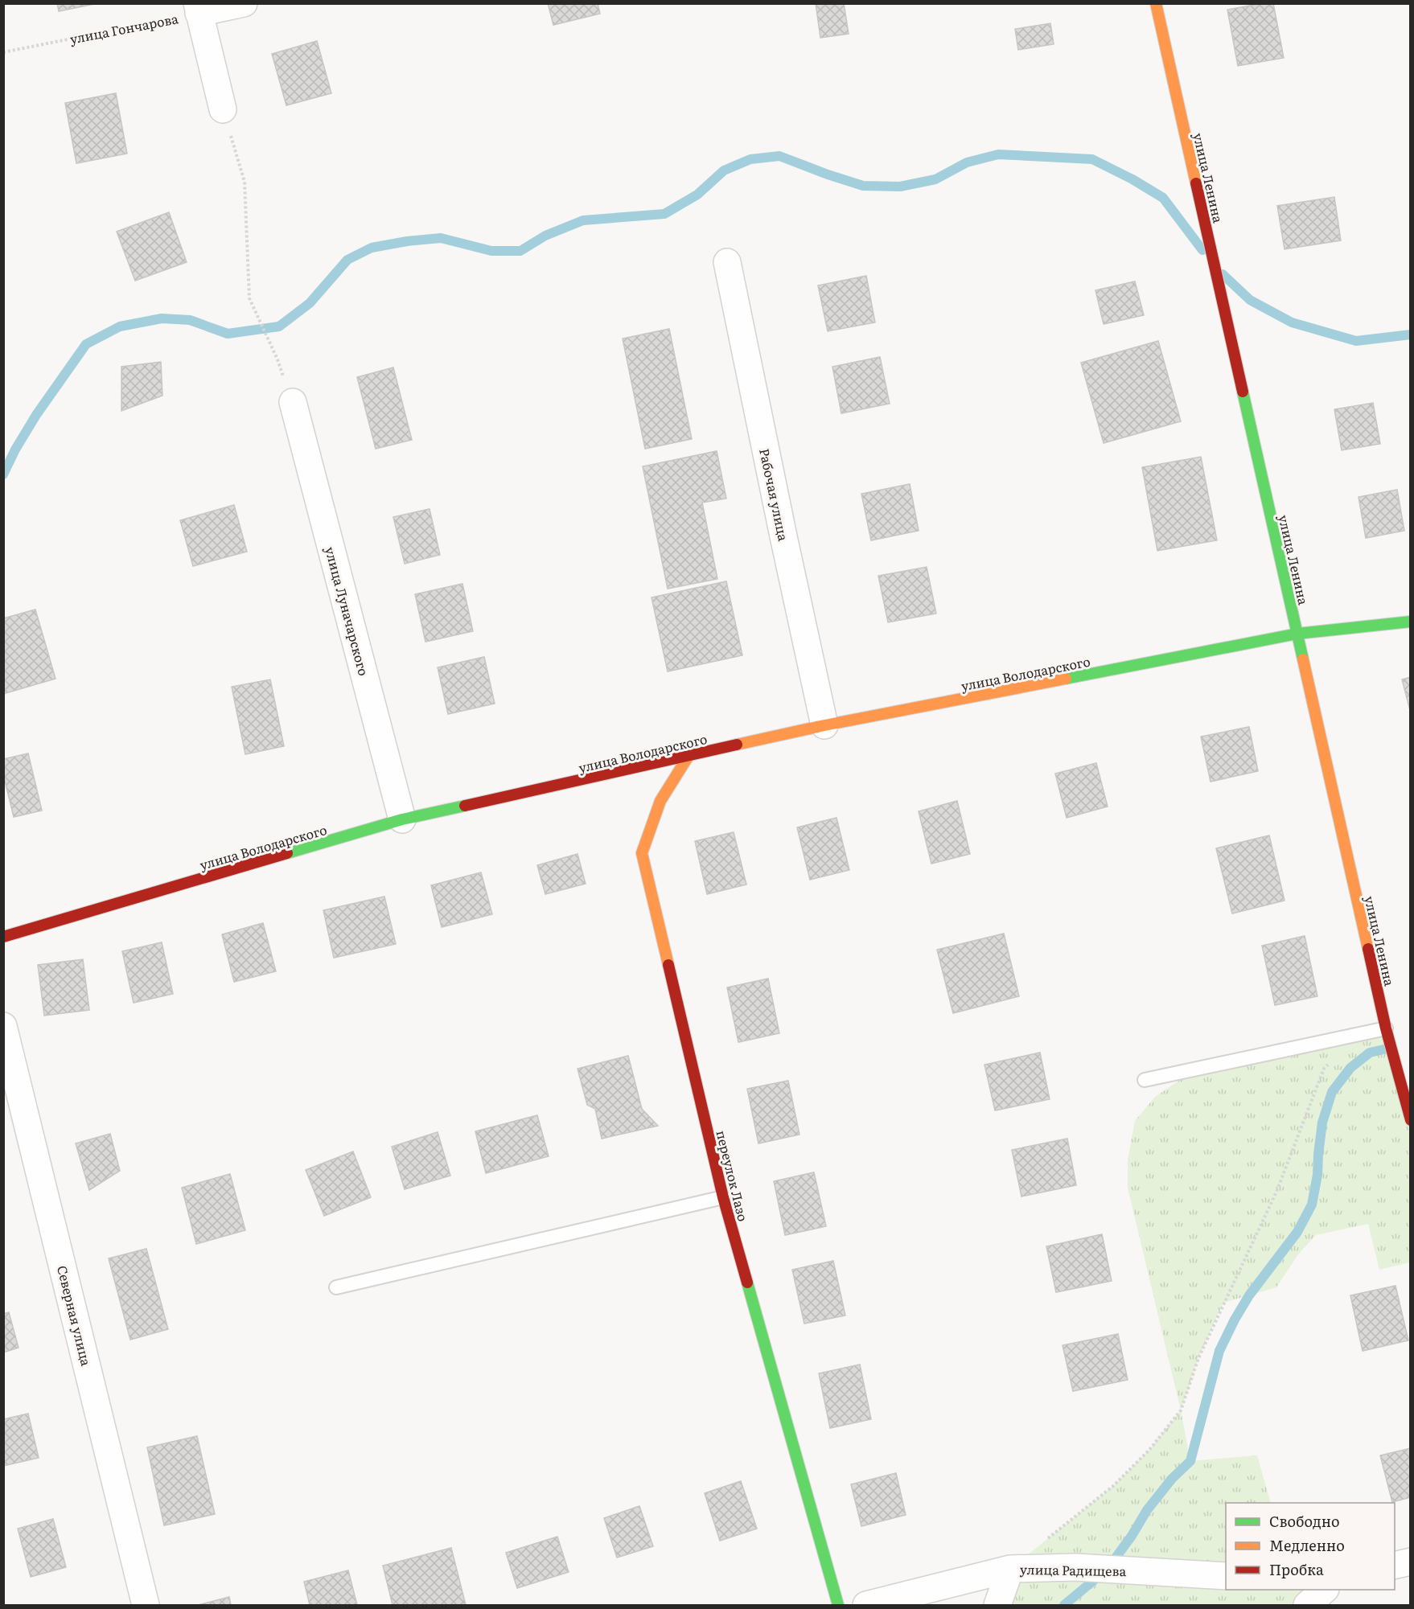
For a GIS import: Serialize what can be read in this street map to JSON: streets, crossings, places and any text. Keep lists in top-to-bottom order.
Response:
{
  "streets": {
    "street": [
      "улица Ленина",
      "Рабочая улица",
      "улица Луначарского",
      "улица Володарского",
      "переулок Лазо",
      "Северная улица",
      "улица Радищева"
    ],
    "path": ["улица Гончарова"]
  },
  "crossings": [
    ["улица Ленина", "улица Володарского"],
    ["Рабочая улица", "улица Володарского"],
    ["улица Луначарского", "улица Володарского"],
    ["улица Володарского", "переулок Лазо"]
  ],
  "legend": ["Свободно", "Медленно", "Пробка"]
}
